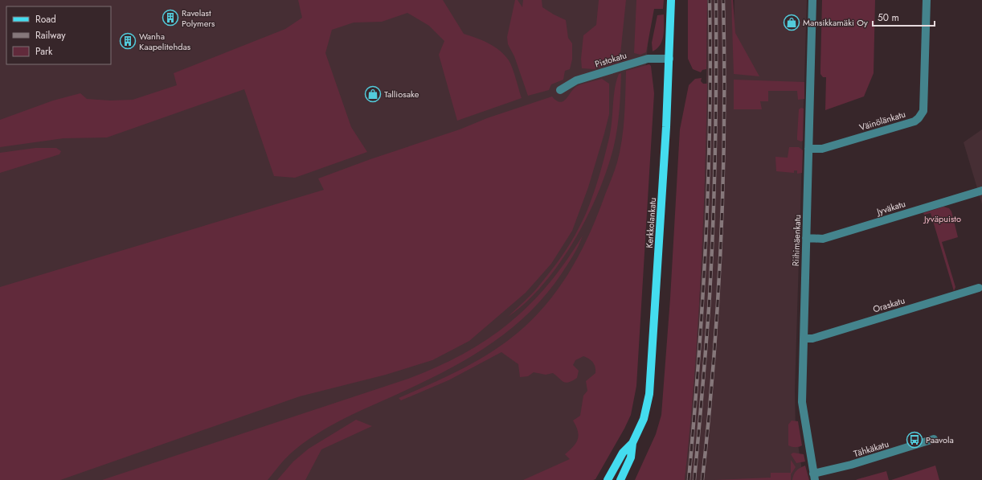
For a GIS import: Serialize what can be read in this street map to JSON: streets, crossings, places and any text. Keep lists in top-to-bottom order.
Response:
{
  "streets": {
    "main road": ["Kerkkolankatu"],
    "street": [
      "Pistokatu",
      "Väinölänkatu",
      "Jyväkatu",
      "Riihimäenkatu",
      "Oraskatu",
      "Tähkäkatu"
    ]
  },
  "crossings": [
    ["Pistokatu", "Kerkkolankatu"],
    ["Väinölänkatu", "Riihimäenkatu"],
    ["Jyväkatu", "Riihimäenkatu"],
    ["Riihimäenkatu", "Oraskatu"],
    ["Riihimäenkatu", "Tähkäkatu"]
  ],
  "parks": ["Jyväpuisto"],
  "places": {
    "building": ["Ravelast Polymers", "Wanha Kaapelitehdas"],
    "shop": ["Mansikkamäki Oy", "Talliosake"],
    "bus stop": ["Paavola"]
  },
  "legend": ["Road", "Railway", "Park"],
  "scale_bar": "50 m"
}
